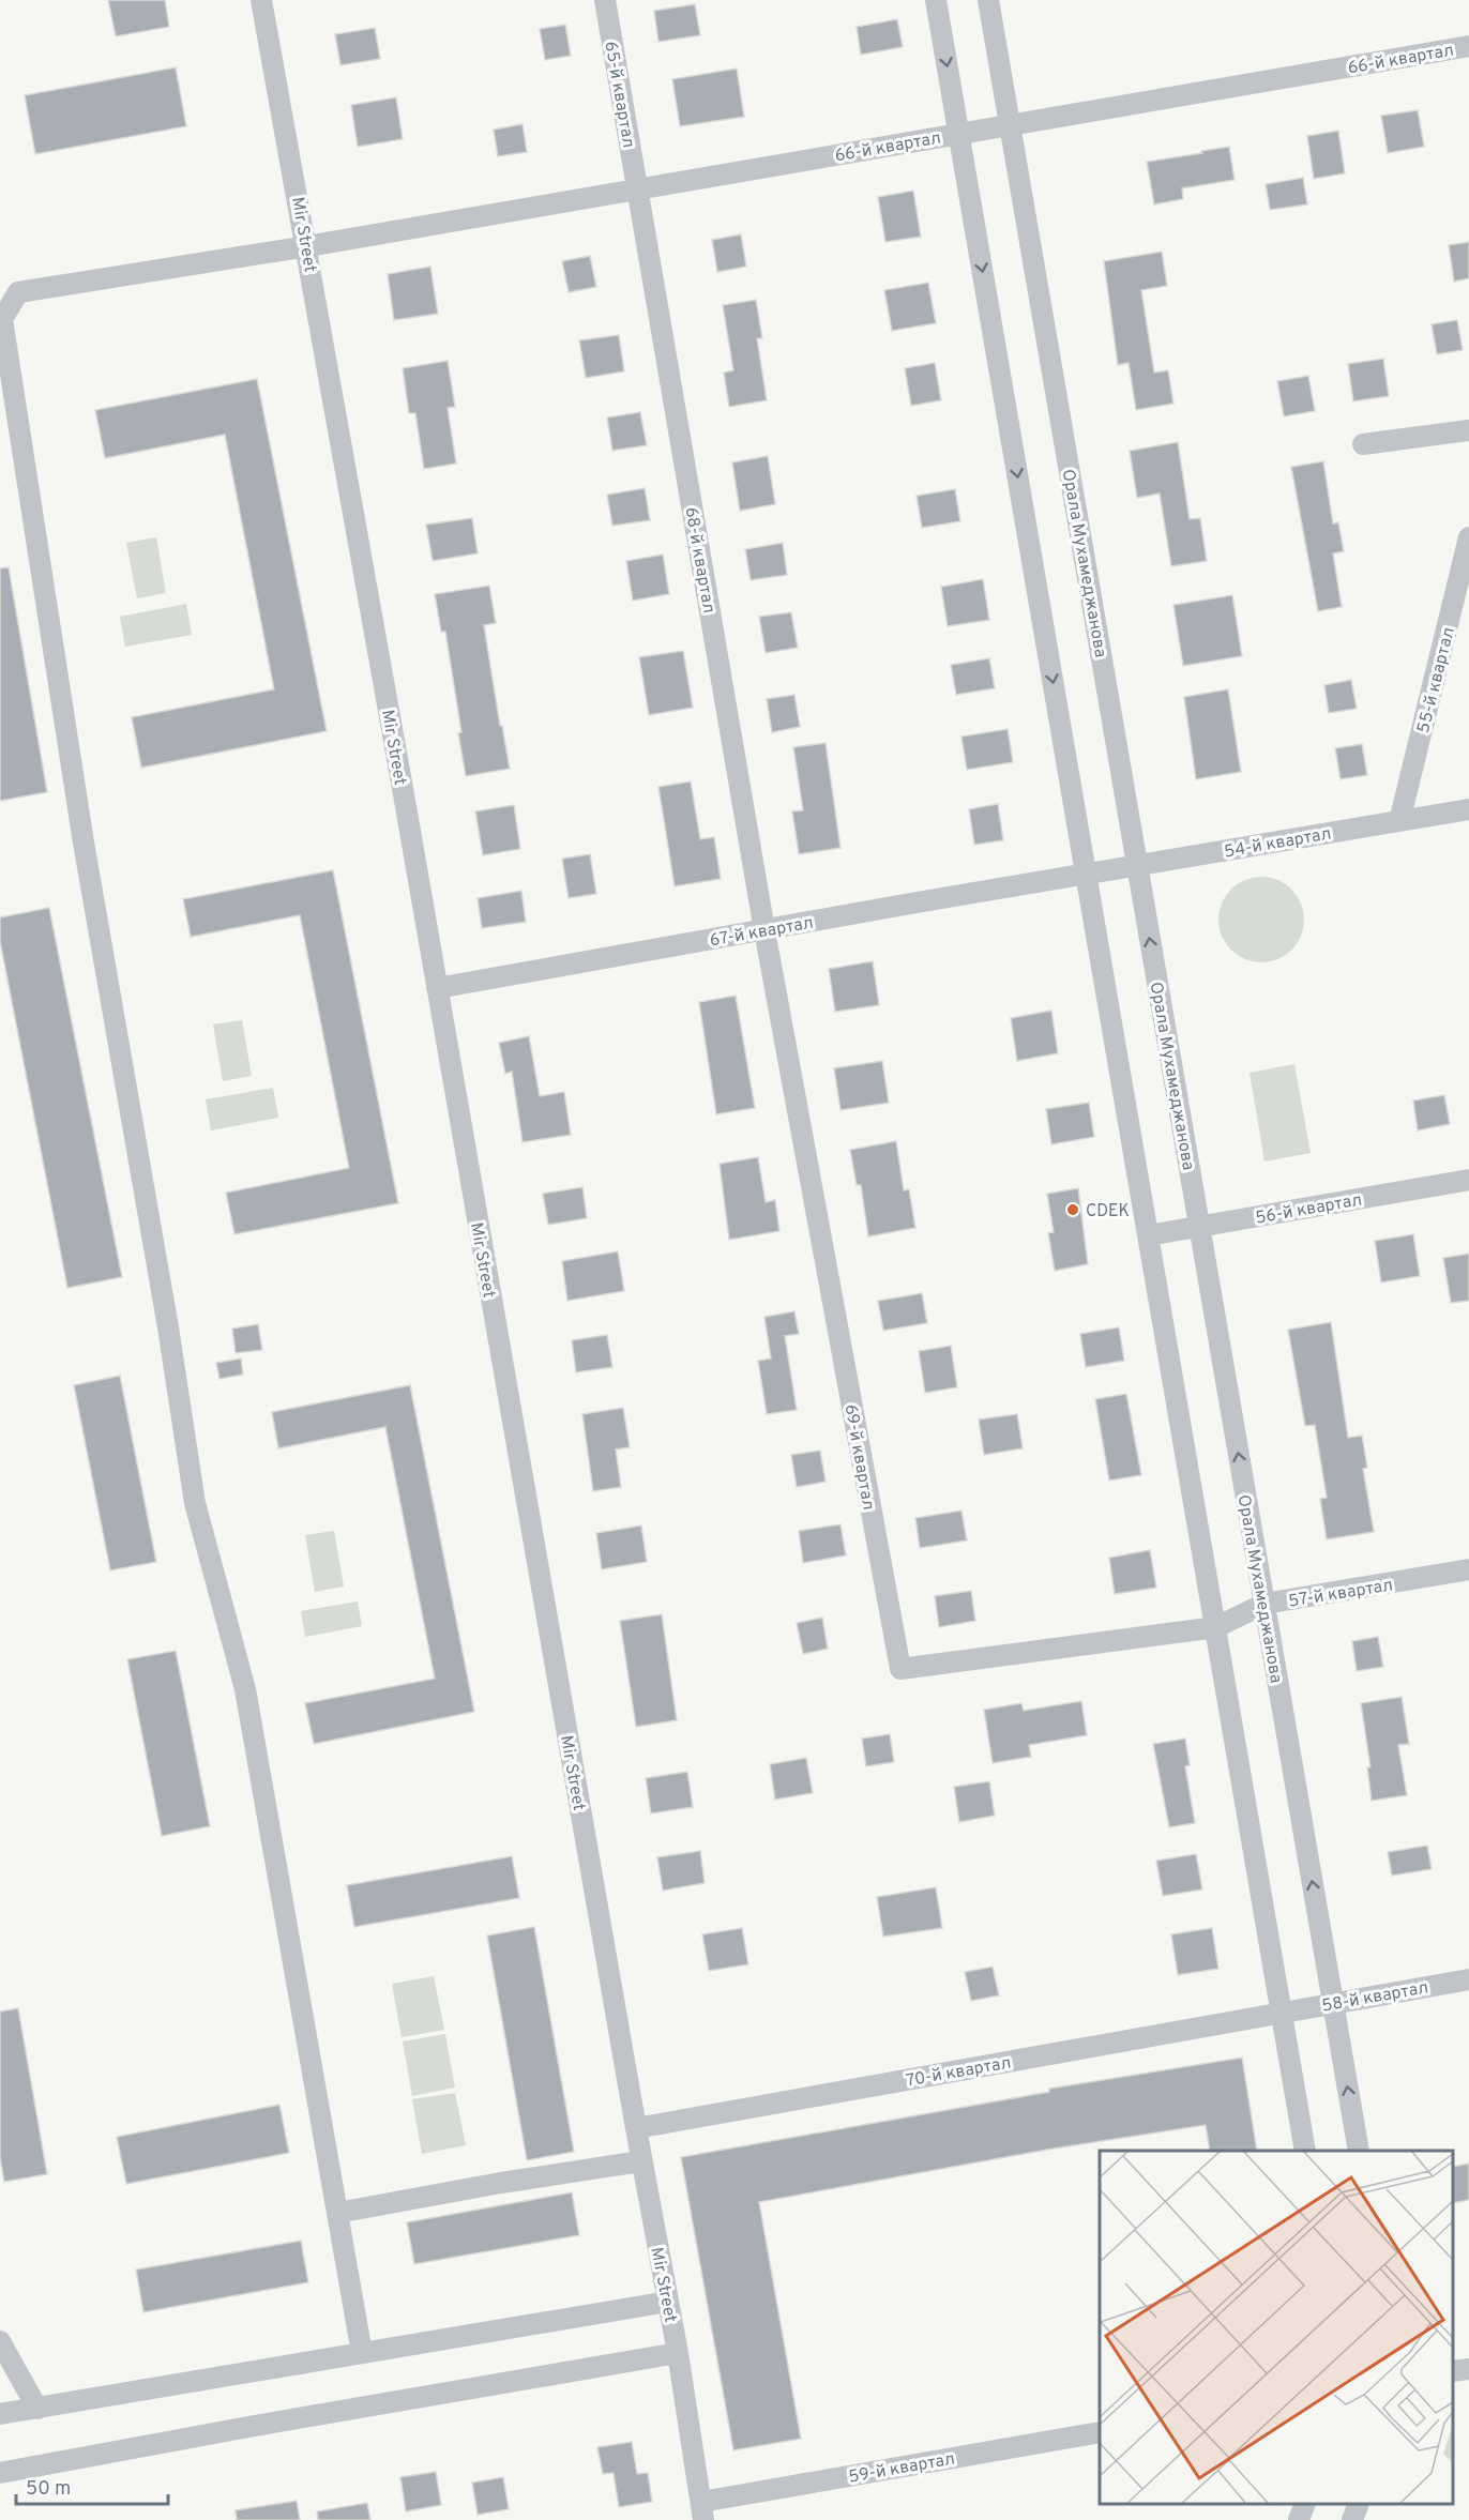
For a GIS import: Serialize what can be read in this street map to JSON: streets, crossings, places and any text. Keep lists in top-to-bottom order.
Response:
{
  "streets": {
    "street": [
      "66-й квартал",
      "65-й квартал",
      "Mir Street",
      "68-й квартал",
      "Орала Мухамеджанова",
      "55-й квартал",
      "54-й квартал",
      "67-й квартал",
      "56-й квартал",
      "69-й квартал",
      "57-й квартал",
      "58-й квартал",
      "70-й квартал",
      "59-й квартал"
    ]
  },
  "crossings": [
    ["66-й квартал", "65-й квартал"],
    ["66-й квартал", "Mir Street"],
    ["66-й квартал", "68-й квартал"],
    ["66-й квартал", "Орала Мухамеджанова"],
    ["65-й квартал", "68-й квартал"],
    ["Mir Street", "67-й квартал"],
    ["Mir Street", "70-й квартал"],
    ["Mir Street", "59-й квартал"],
    ["68-й квартал", "67-й квартал"],
    ["68-й квартал", "69-й квартал"],
    ["Орала Мухамеджанова", "54-й квартал"],
    ["Орала Мухамеджанова", "56-й квартал"],
    ["Орала Мухамеджанова", "57-й квартал"],
    ["Орала Мухамеджанова", "58-й квартал"],
    ["55-й квартал", "54-й квартал"],
    ["54-й квартал", "67-й квартал"],
    ["67-й квартал", "69-й квартал"],
    ["69-й квартал", "57-й квартал"],
    ["58-й квартал", "70-й квартал"]
  ],
  "places": ["CDEK"],
  "scale_bar": "50 m"
}
